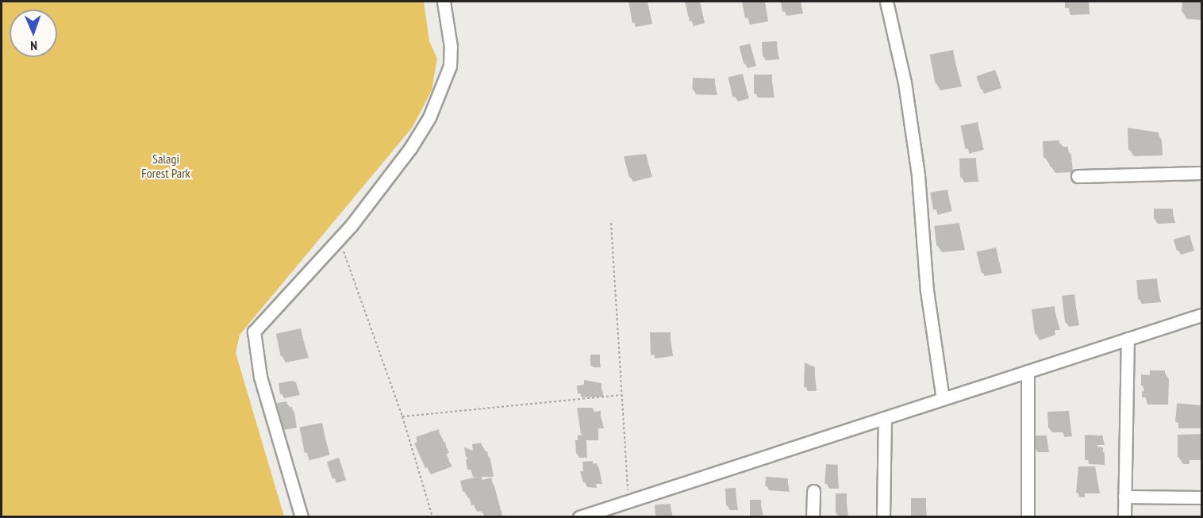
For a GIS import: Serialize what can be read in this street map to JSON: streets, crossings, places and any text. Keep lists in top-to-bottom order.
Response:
{
  "parks": ["Salagi Forest Park"],
  "north": "bottom"
}
